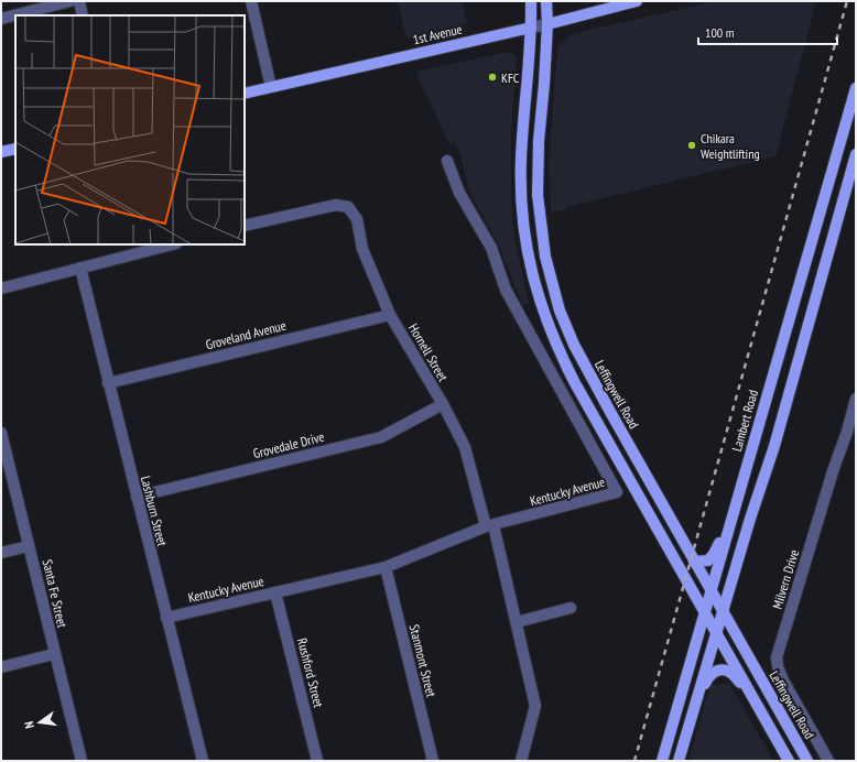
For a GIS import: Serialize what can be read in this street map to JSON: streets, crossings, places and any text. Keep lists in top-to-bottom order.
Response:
{
  "streets": {
    "main road": ["1st Avenue", "Leffingwell Road", "Lambert Road"],
    "street": [
      "Groveland Avenue",
      "Hornell Street",
      "Grovedale Drive",
      "Kentucky Avenue",
      "Lashburn Street",
      "Milvern Drive",
      "Santa Fe Street",
      "Stanmont Street",
      "Rushford Street"
    ]
  },
  "crossings": [
    ["1st Avenue", "Leffingwell Road"],
    ["Groveland Avenue", "Hornell Street"],
    ["Groveland Avenue", "Lashburn Street"],
    ["Hornell Street", "Grovedale Drive"],
    ["Hornell Street", "Kentucky Avenue"],
    ["Leffingwell Road", "Lambert Road"],
    ["Grovedale Drive", "Lashburn Street"],
    ["Kentucky Avenue", "Lashburn Street"],
    ["Kentucky Avenue", "Stanmont Street"],
    ["Kentucky Avenue", "Rushford Street"]
  ],
  "places": ["KFC", "Chikara Weightlifting"],
  "scale_bar": "100 m",
  "north": "left"
}
